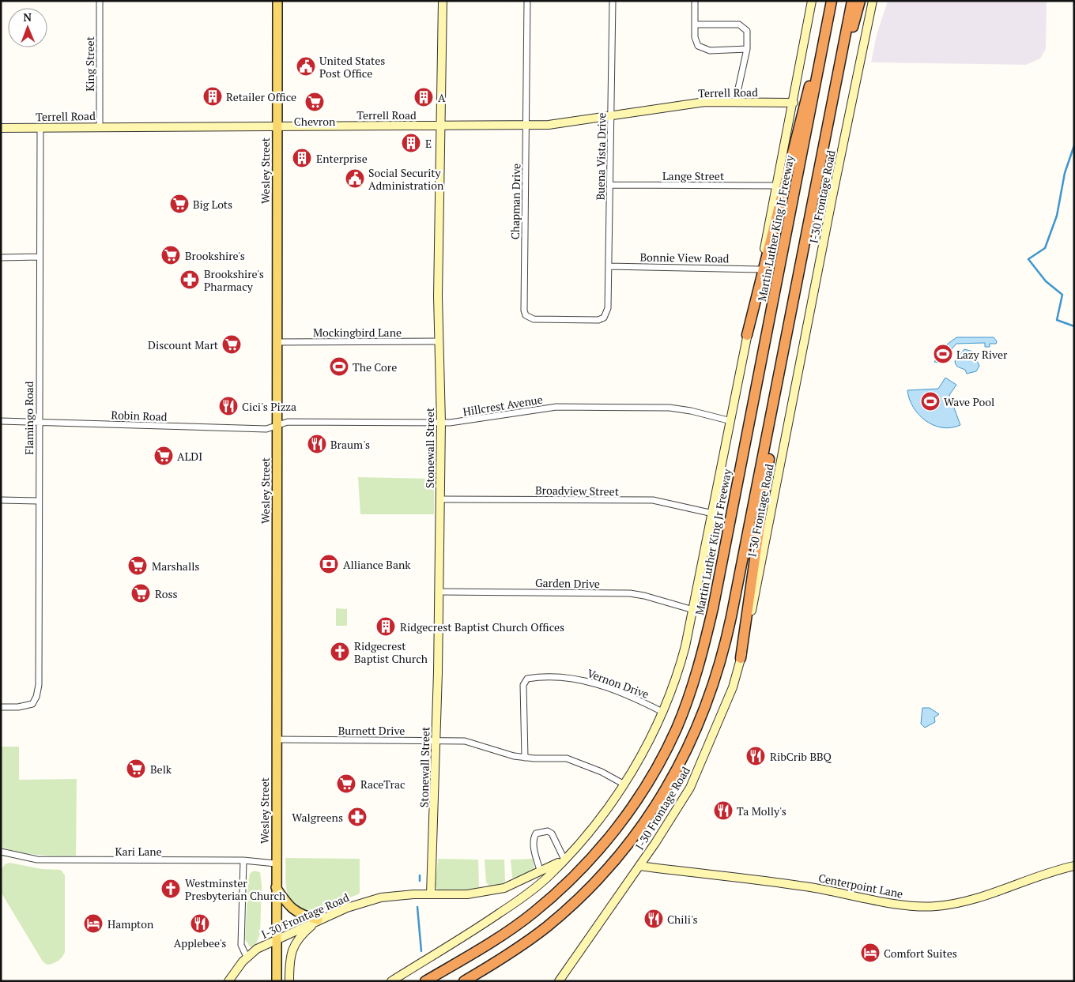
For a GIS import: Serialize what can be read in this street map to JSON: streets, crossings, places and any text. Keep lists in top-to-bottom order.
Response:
{
  "streets": {
    "highway": ["Martin Luther King Jr Freeway"],
    "main road": [
      "Terrell Road",
      "Wesley Street",
      "I-30 Frontage Road",
      "Stonewall Street",
      "Centerpoint Lane"
    ],
    "street": [
      "King Street",
      "Buena Vista Drive",
      "Lange Street",
      "Chapman Drive",
      "Bonnie View Road",
      "Mockingbird Lane",
      "Hillcrest Avenue",
      "Robin Road",
      "Flamingo Road",
      "Broadview Street",
      "Garden Drive",
      "Vernon Drive",
      "Burnett Drive",
      "Kari Lane"
    ]
  },
  "crossings": [
    ["King Street", "Terrell Road"],
    ["Terrell Road", "Buena Vista Drive"],
    ["Terrell Road", "Wesley Street"],
    ["Terrell Road", "I-30 Frontage Road"],
    ["Terrell Road", "Chapman Drive"],
    ["Terrell Road", "Flamingo Road"],
    ["Terrell Road", "Stonewall Street"],
    ["Buena Vista Drive", "Lange Street"],
    ["Buena Vista Drive", "Chapman Drive"],
    ["Buena Vista Drive", "Bonnie View Road"],
    ["Wesley Street", "I-30 Frontage Road"],
    ["Wesley Street", "Mockingbird Lane"],
    ["Wesley Street", "Hillcrest Avenue"],
    ["Wesley Street", "Robin Road"],
    ["Wesley Street", "Burnett Drive"],
    ["Wesley Street", "Kari Lane"],
    ["Lange Street", "I-30 Frontage Road"],
    ["I-30 Frontage Road", "Bonnie View Road"],
    ["I-30 Frontage Road", "Hillcrest Avenue"],
    ["I-30 Frontage Road", "Stonewall Street"],
    ["I-30 Frontage Road", "Broadview Street"],
    ["I-30 Frontage Road", "Garden Drive"],
    ["I-30 Frontage Road", "Vernon Drive"],
    ["I-30 Frontage Road", "Burnett Drive"],
    ["I-30 Frontage Road", "Centerpoint Lane"],
    ["Mockingbird Lane", "Stonewall Street"],
    ["Hillcrest Avenue", "Robin Road"],
    ["Hillcrest Avenue", "Stonewall Street"],
    ["Robin Road", "Flamingo Road"],
    ["Stonewall Street", "Broadview Street"],
    ["Stonewall Street", "Garden Drive"],
    ["Stonewall Street", "Burnett Drive"],
    ["Vernon Drive", "Burnett Drive"]
  ],
  "places": {
    "public building": ["United States Post Office", "Social Security Administration"],
    "building": [
      "Retailer Office",
      "A",
      "E",
      "Enterprise",
      "Ridgecrest Baptist Church Offices"
    ],
    "supermarket": [
      "Chevron",
      "Big Lots",
      "Brookshire's",
      "Discount Mart",
      "ALDI",
      "Marshalls",
      "Ross",
      "Belk",
      "RaceTrac"
    ],
    "pharmacy": ["Brookshire's Pharmacy", "Walgreens"],
    "sports": ["Lazy River", "The Core", "Wave Pool"],
    "restaurant": [
      "Cici's Pizza",
      "Braum's",
      "RibCrib BBQ",
      "Ta Molly's",
      "Chili's",
      "Applebee's"
    ],
    "bank": ["Alliance Bank"],
    "church": ["Ridgecrest Baptist Church", "Westminster Presbyterian Church"],
    "hotel": ["Hampton", "Comfort Suites"]
  },
  "north": "top"
}
